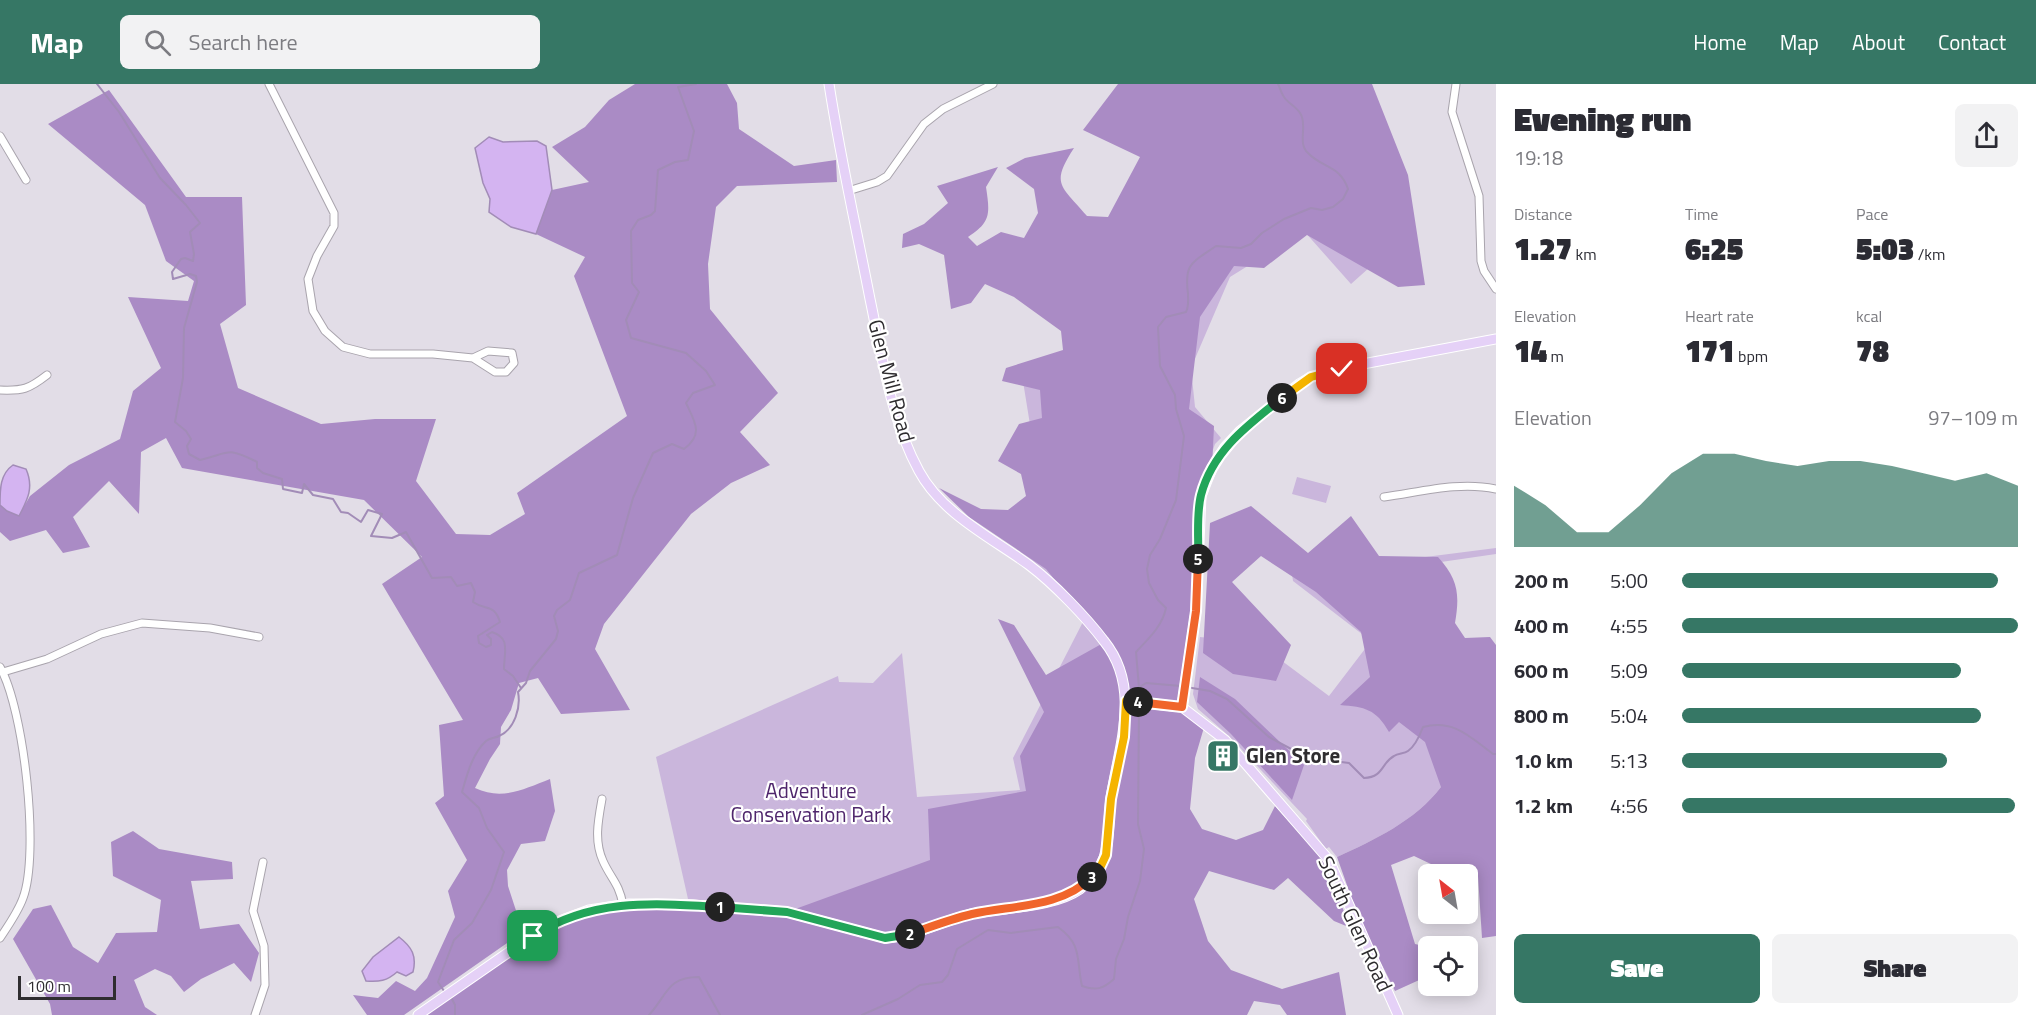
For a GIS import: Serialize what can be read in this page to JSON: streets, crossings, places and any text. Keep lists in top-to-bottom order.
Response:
{
  "streets": {
    "main road": ["Glen Mill Road", "South Glen Road"]
  },
  "parks": ["Adventure Conservation Park"],
  "places": {
    "building": ["Glen Store"]
  },
  "scale_bar": "100 m",
  "north": "top left",
  "page": {
    "header": "Map",
    "search": "Search here",
    "nav": [
      "Home",
      "Map",
      "About",
      "Contact"
    ],
    "heading": ["Evening run", "19:18"],
    "stats": [
      ["Distance", "1.27 km"],
      ["Time", "6:25"],
      ["Pace", "5:03 /km"],
      ["Elevation", "14 m"],
      ["Heart rate", "171 bpm"],
      ["kcal", "78"]
    ],
    "pins": [
      "6",
      "5",
      "4",
      "3",
      "1",
      "2"
    ],
    "chart": ["Elevation", "97–109 m"],
    "list": [
      {
        "name": "200 m",
        "note": "5:00"
      },
      {
        "name": "400 m",
        "note": "4:55"
      },
      {
        "name": "600 m",
        "note": "5:09"
      },
      {
        "name": "800 m",
        "note": "5:04"
      },
      {
        "name": "1.0 km",
        "note": "5:13"
      },
      {
        "name": "1.2 km",
        "note": "4:56"
      }
    ],
    "buttons": ["Save", "Share"],
    "scale": "100 m"
  }
}
